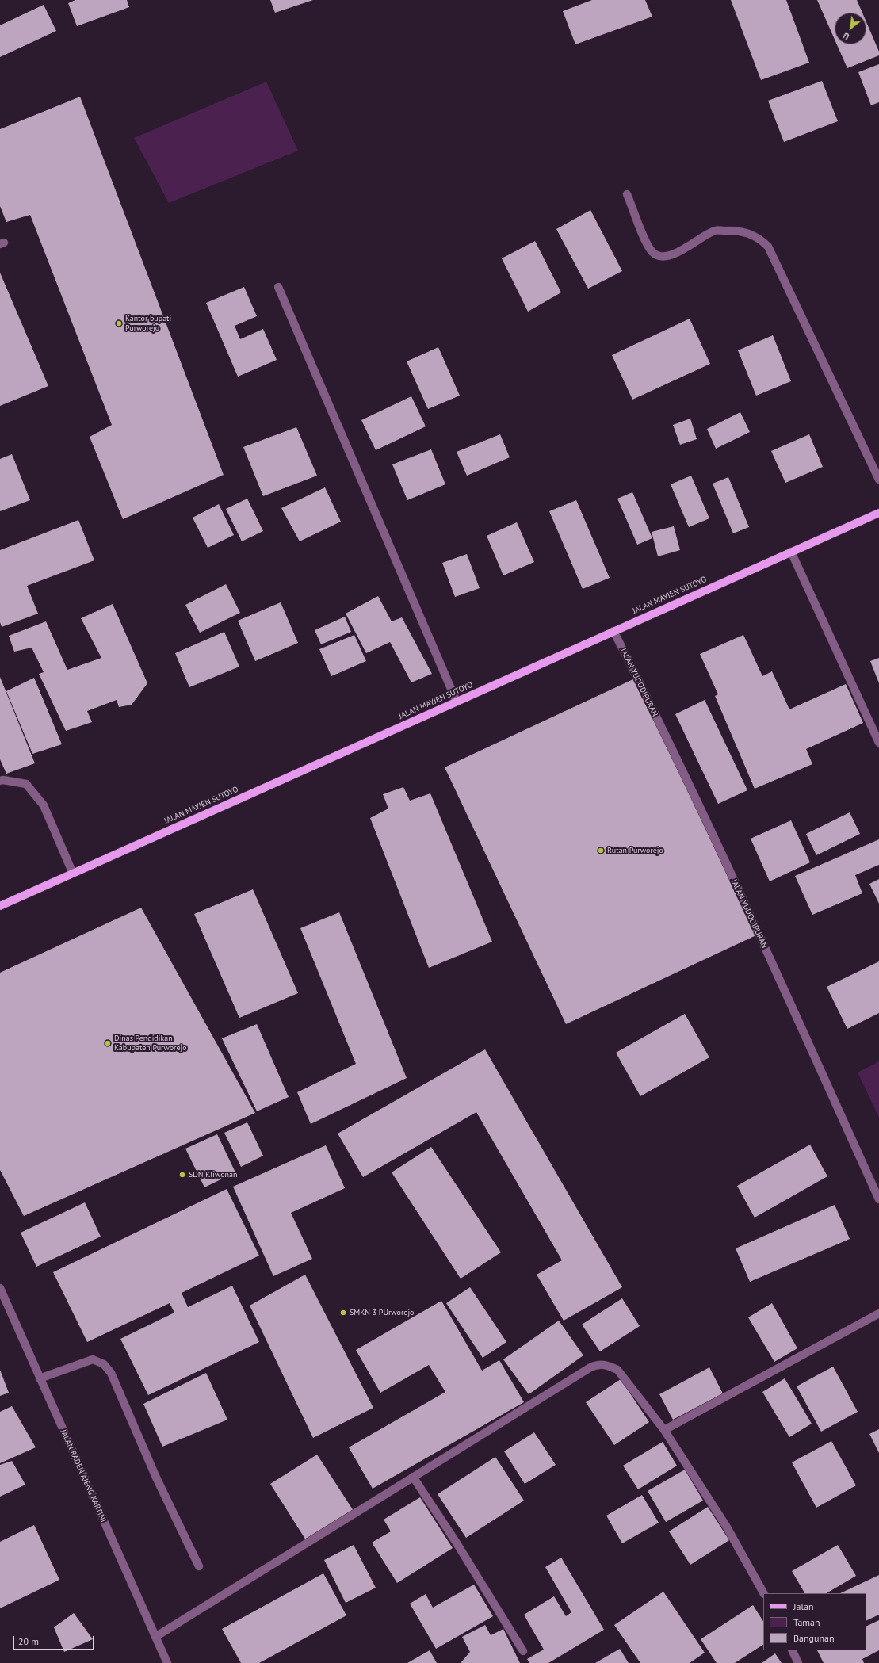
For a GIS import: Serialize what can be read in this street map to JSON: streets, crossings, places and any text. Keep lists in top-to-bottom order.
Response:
{
  "streets": {
    "main road": ["JALAN MAYJEN SUTOYO"],
    "street": ["JALAN YUDODIPURAN", "JALAN RADEN AJENG KARTINI"]
  },
  "crossings": [
    ["JALAN MAYJEN SUTOYO", "JALAN YUDODIPURAN"]
  ],
  "places": [
    "Kantor bupati Purworejo",
    "Rutan Purworejo",
    "Dinas Pendidikan Kabupaten Purworejo",
    "SDN Kliwonan",
    "SMKN 3 PUrworejo"
  ],
  "legend": ["Jalan", "Taman", "Bangunan"],
  "scale_bar": "20 m",
  "north": "bottom left"
}
